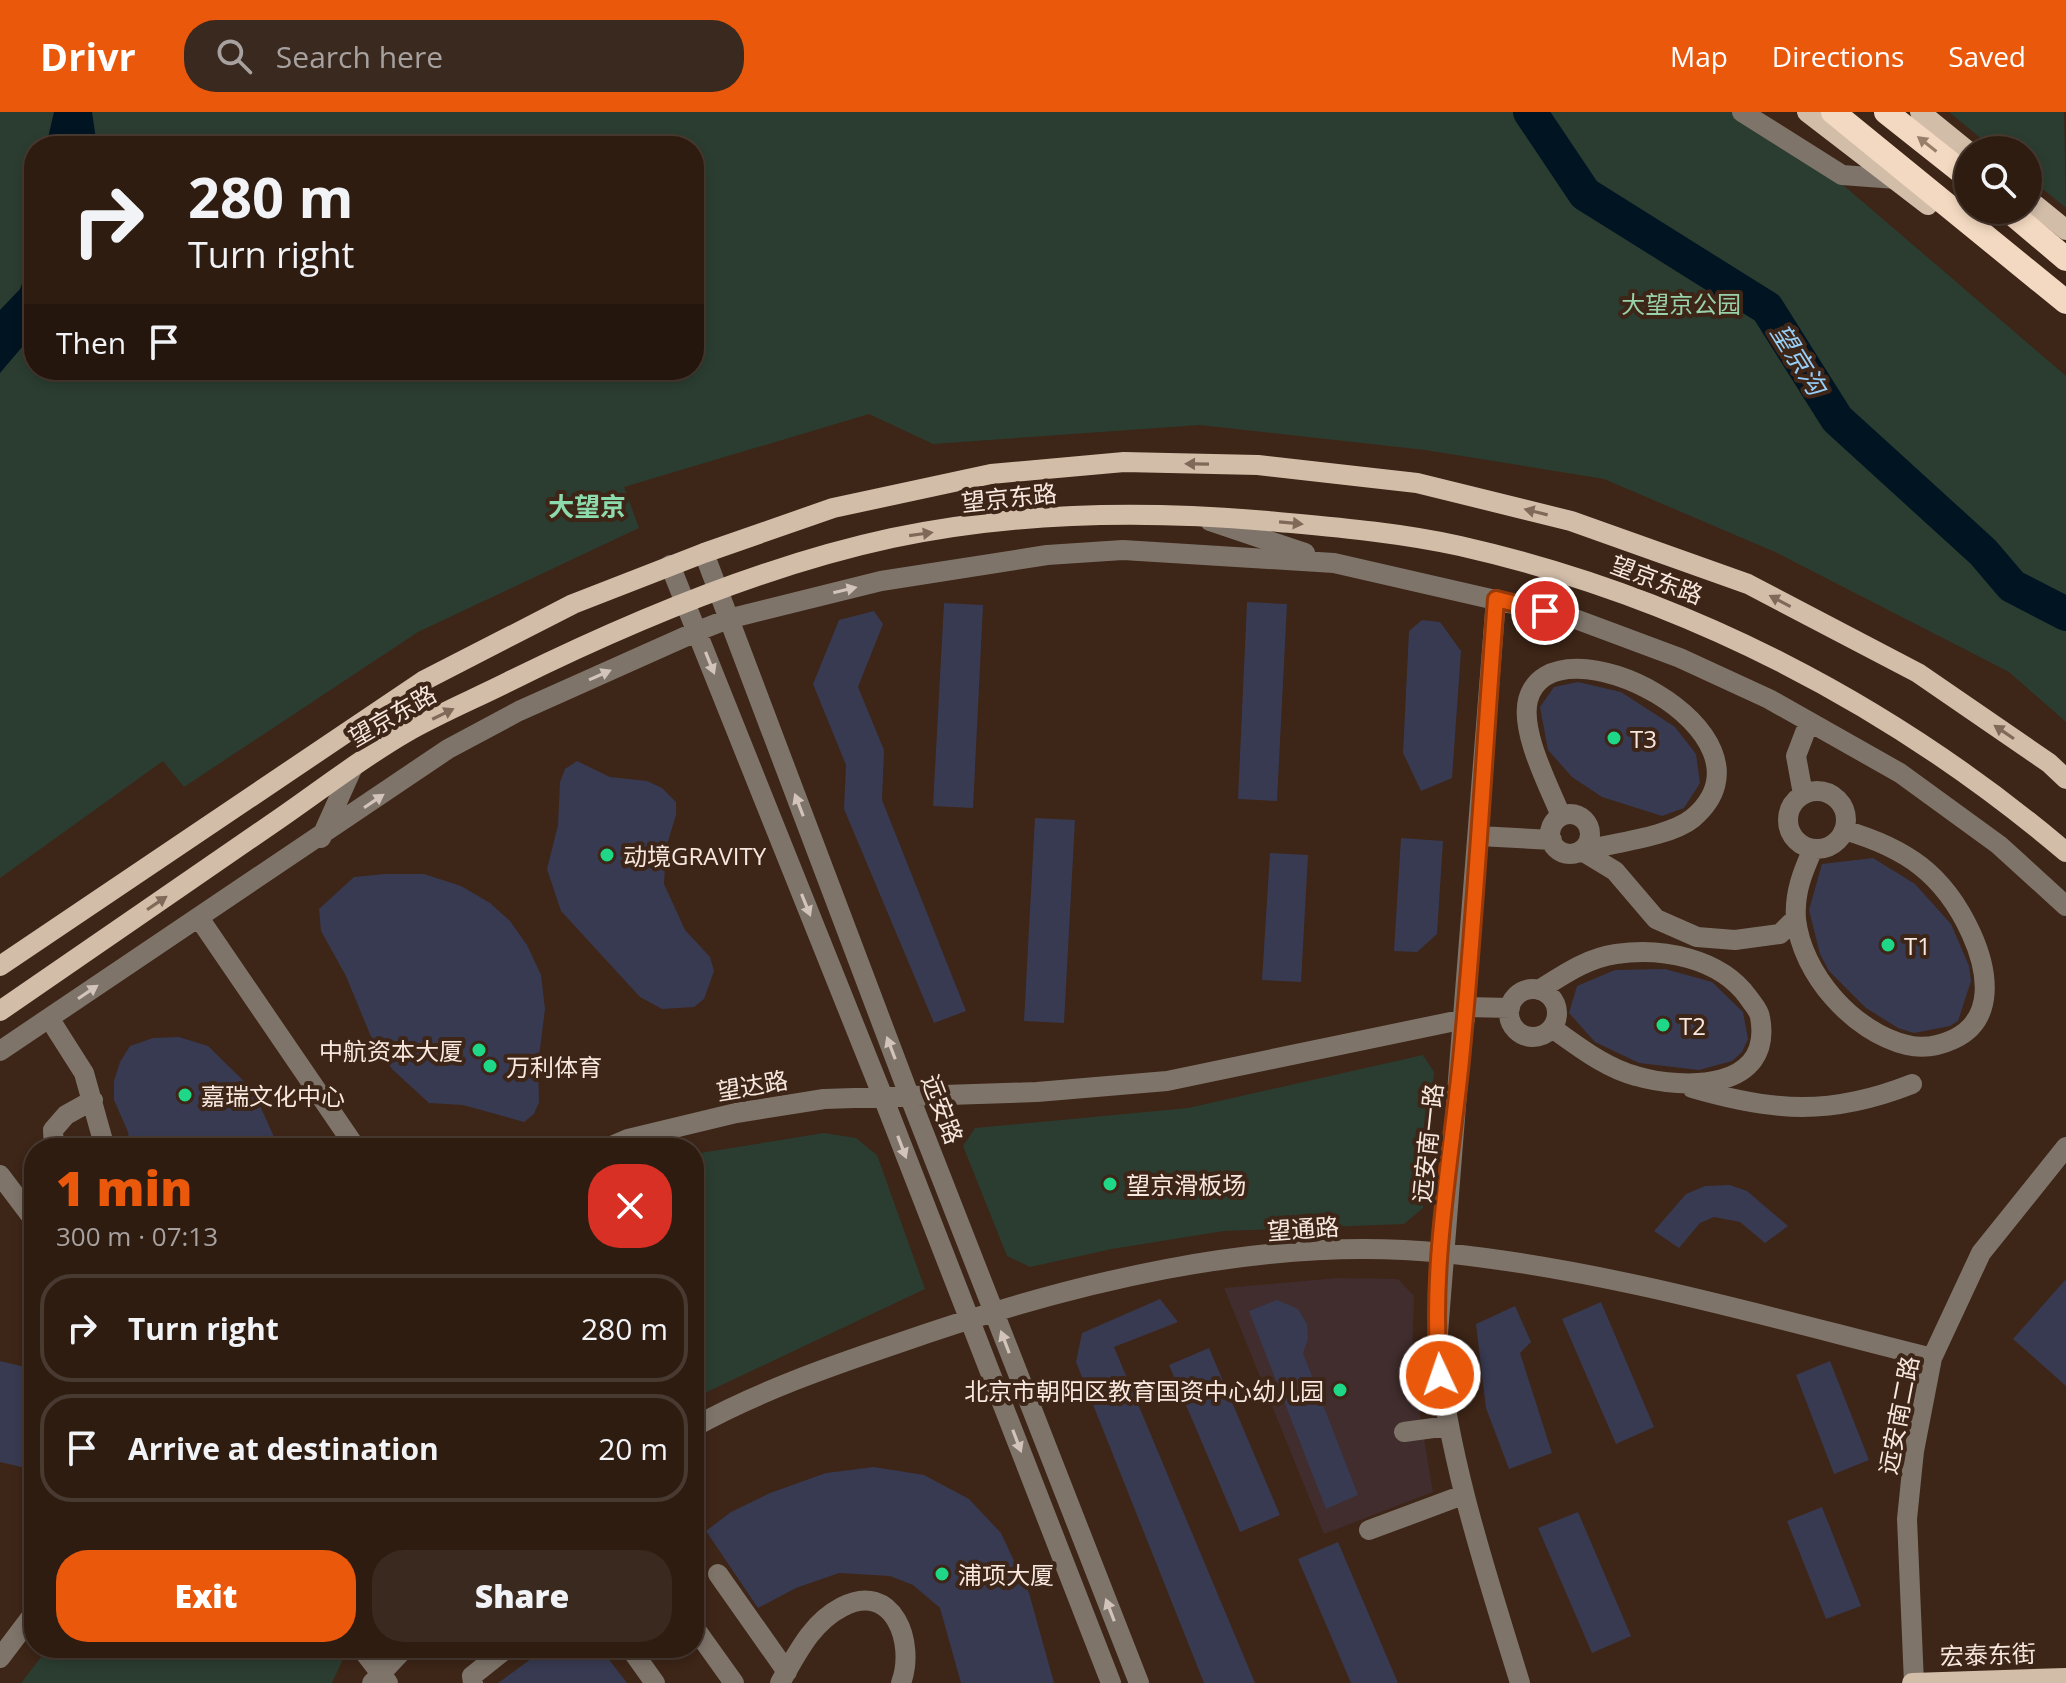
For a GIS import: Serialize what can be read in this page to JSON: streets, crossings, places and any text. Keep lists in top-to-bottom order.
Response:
{
  "streets": {
    "main road": ["望京东路", "宏泰东街"],
    "street": [
      "望达路",
      "远安路",
      "远安南一路",
      "望通路",
      "远安南二路"
    ]
  },
  "crossings": [
    ["望京东路", "远安路"],
    ["望达路", "远安路"],
    ["望达路", "远安南一路"],
    ["远安路", "望通路"],
    ["远安南一路", "望通路"],
    ["望通路", "远安南二路"],
    ["远安南二路", "宏泰东街"]
  ],
  "districts": ["大望京"],
  "water": ["望京沟"],
  "parks": ["大望京公园"],
  "places": [
    "T3",
    "动境GRAVITY",
    "T1",
    "T2",
    "中航资本大厦",
    "万利体育",
    "嘉瑞文化中心",
    "望京滑板场",
    "北京市朝阳区教育国资中心幼儿园",
    "浦项大厦"
  ],
  "page": {
    "header": "Drivr",
    "search": "Search here",
    "nav": ["Map", "Directions", "Saved"],
    "turn": ["280 m", "Turn right"],
    "then": "Then",
    "heading": ["1 min", "300 m · 07:13"],
    "list": [
      {
        "name": "Turn right",
        "value": "280 m"
      },
      {
        "name": "Arrive at destination",
        "value": "20 m"
      }
    ],
    "buttons": ["Exit", "Share"]
  }
}
